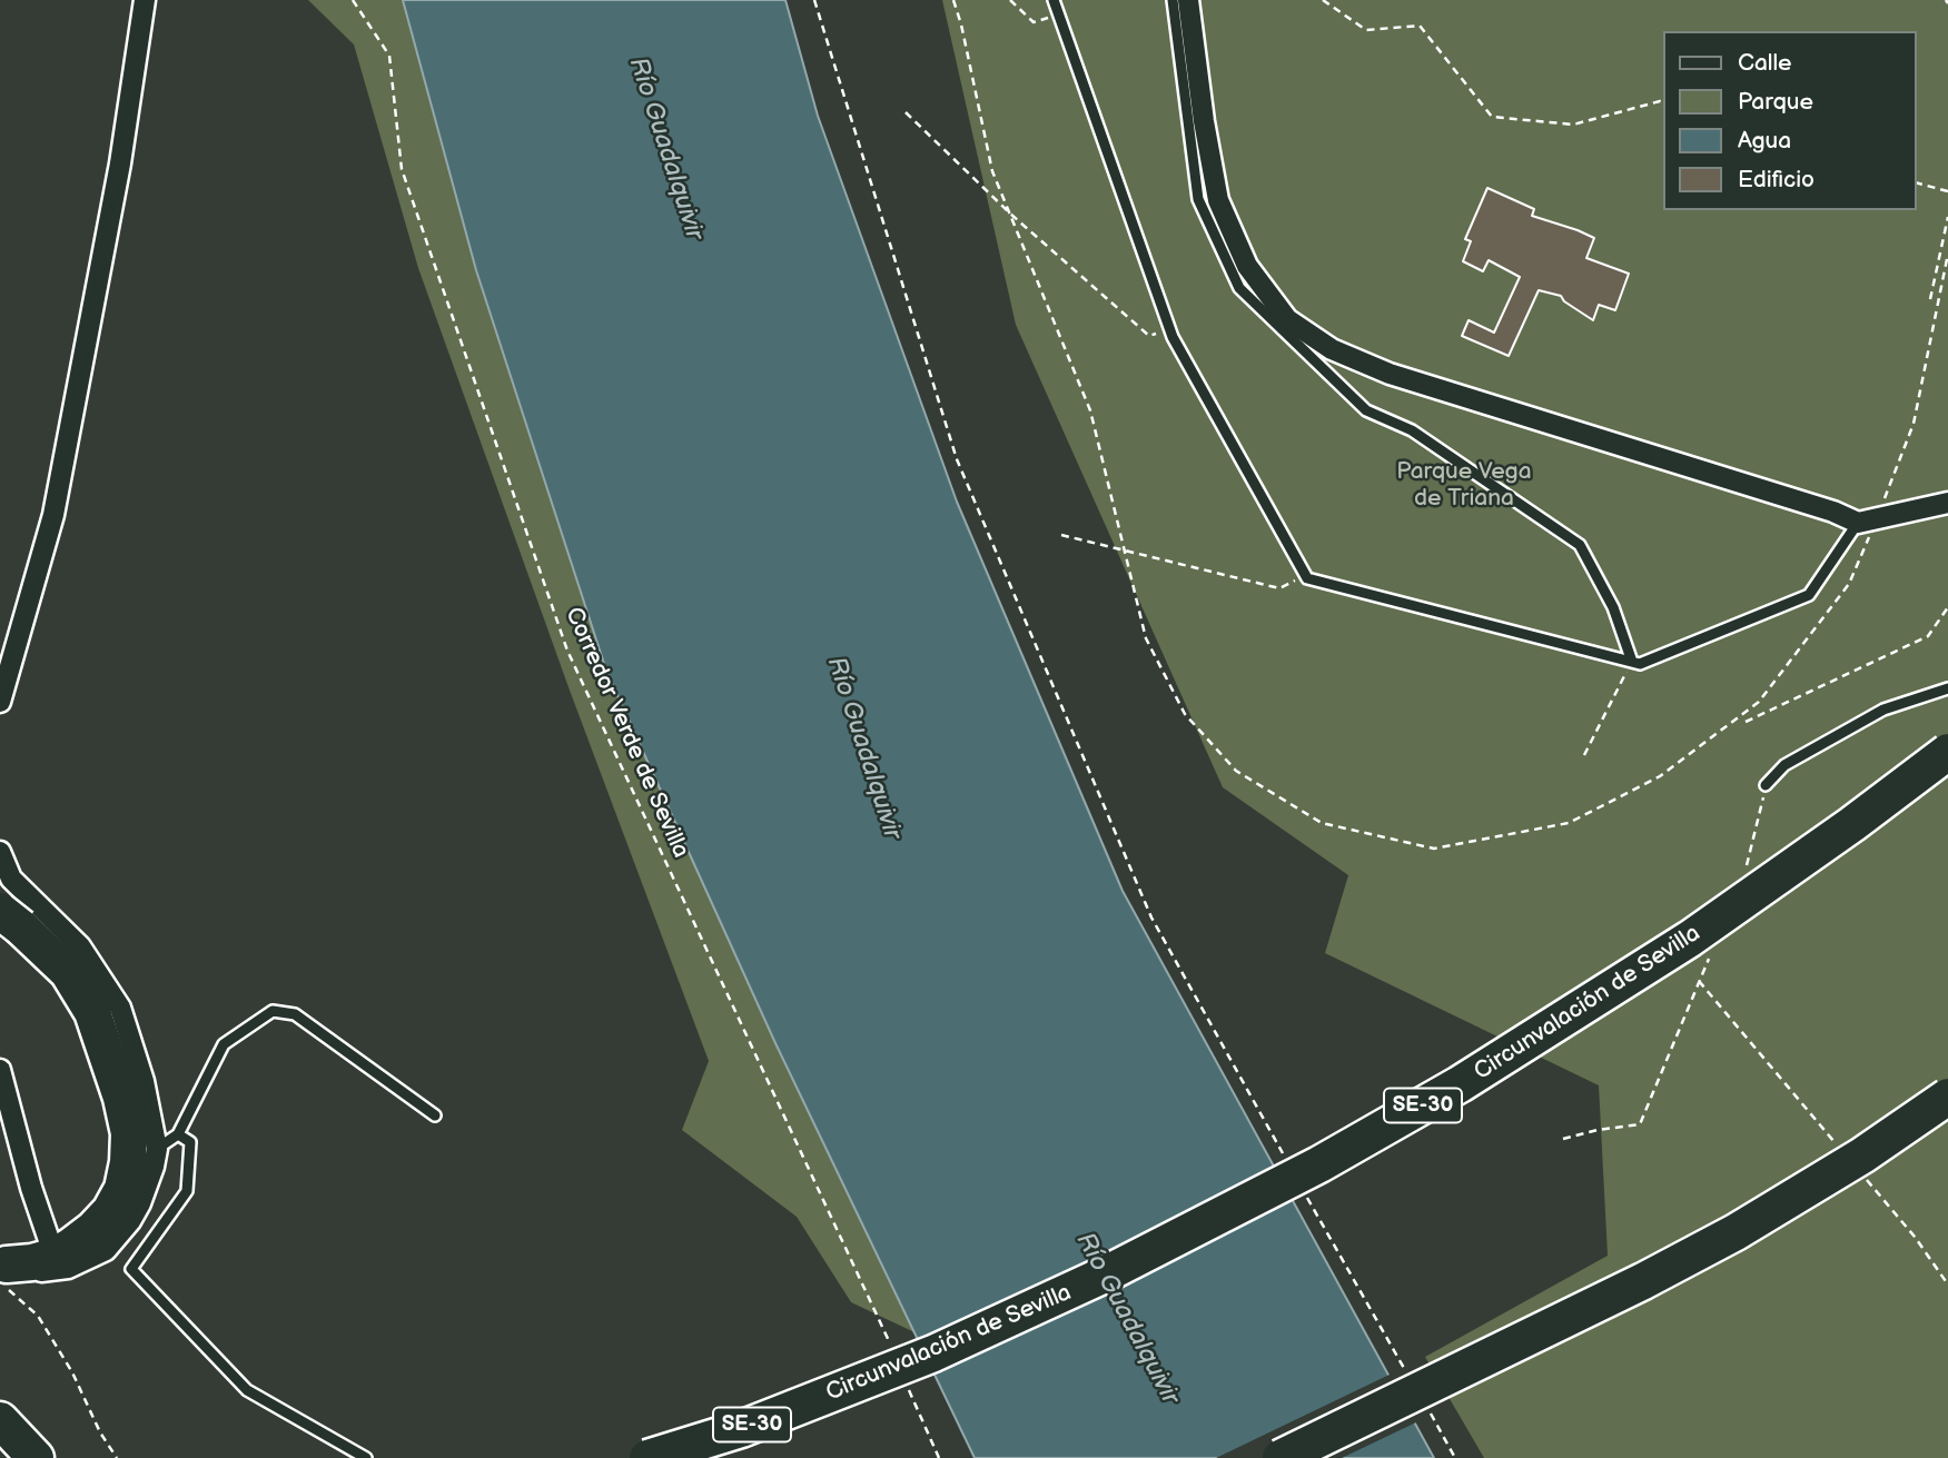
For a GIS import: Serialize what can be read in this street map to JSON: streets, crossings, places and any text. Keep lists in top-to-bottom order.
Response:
{
  "streets": {
    "highway": ["Circunvalación de Sevilla", "SE-30"],
    "path": ["Corredor Verde de Sevilla"]
  },
  "water": ["Río Guadalquivir"],
  "parks": ["Parque Vega de Triana"],
  "legend": [
    "Calle",
    "Parque",
    "Agua",
    "Edificio"
  ]
}
